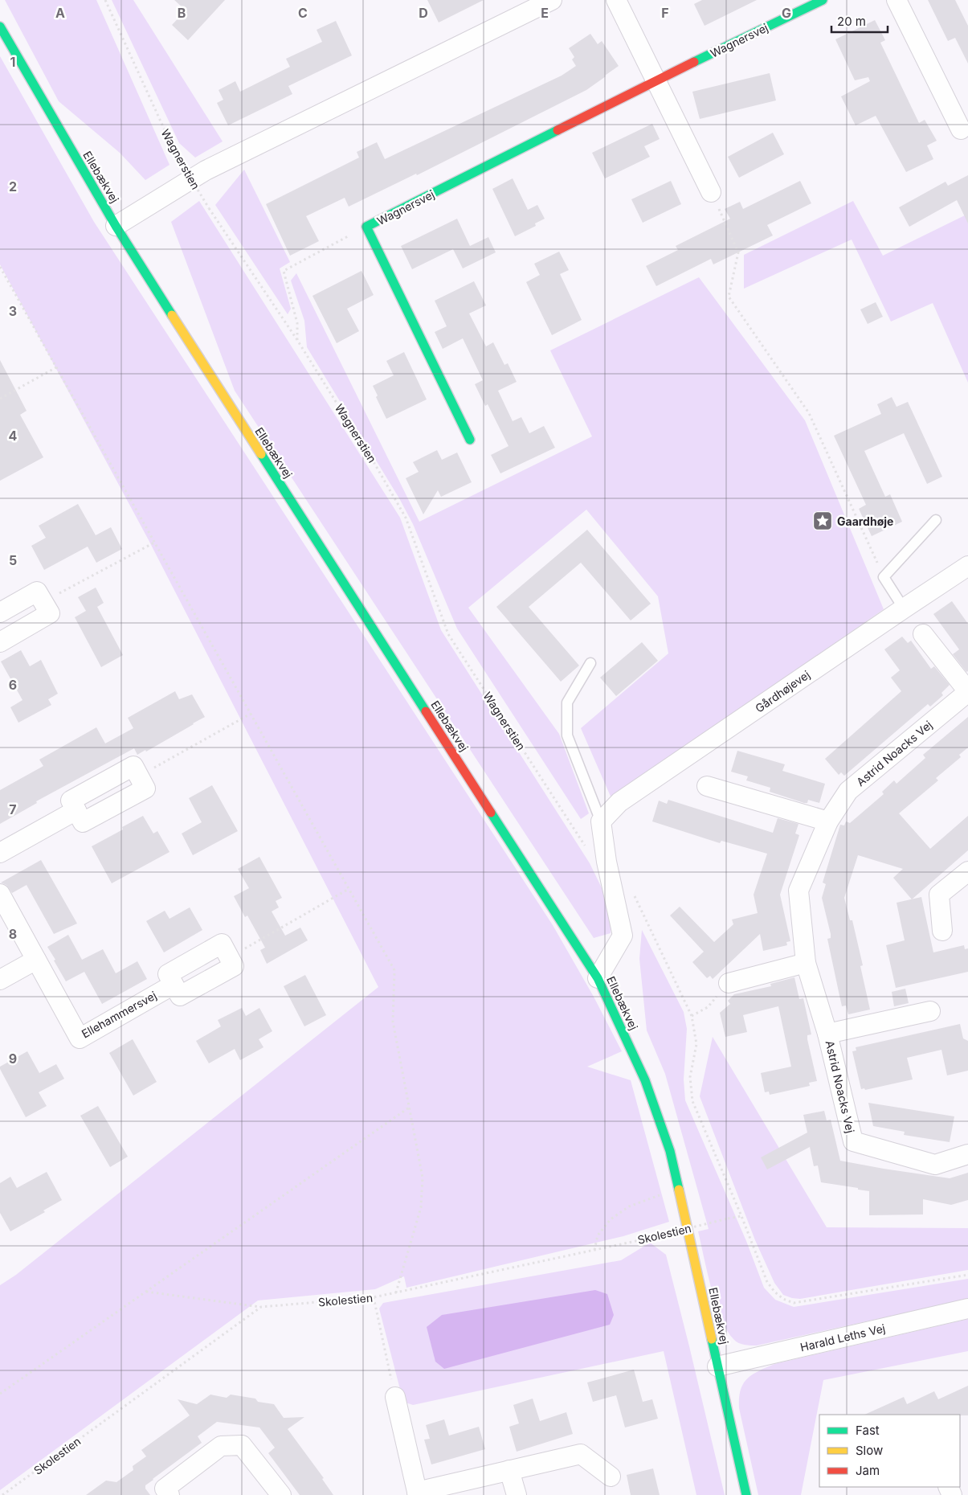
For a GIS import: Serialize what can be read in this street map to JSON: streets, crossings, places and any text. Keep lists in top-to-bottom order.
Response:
{
  "streets": {
    "street": [
      "Wagnersvej",
      "Ellebækvej",
      "Gårdhøjevej",
      "Astrid Noacks Vej",
      "Ellehammersvej",
      "Harald Leths Vej"
    ],
    "path": ["Wagnerstien", "Skolestien"]
  },
  "crossings": [
    ["Ellebækvej", "Harald Leths Vej"]
  ],
  "places": {
    "place": ["Gaardhøje"]
  },
  "legend": ["Fast", "Slow", "Jam"],
  "scale_bar": "20 m",
  "grid": {
    "columns": [
      "A",
      "B",
      "C",
      "D",
      "E",
      "F",
      "G"
    ],
    "rows": [
      "1",
      "2",
      "3",
      "4",
      "5",
      "6",
      "7",
      "8",
      "9"
    ]
  }
}
